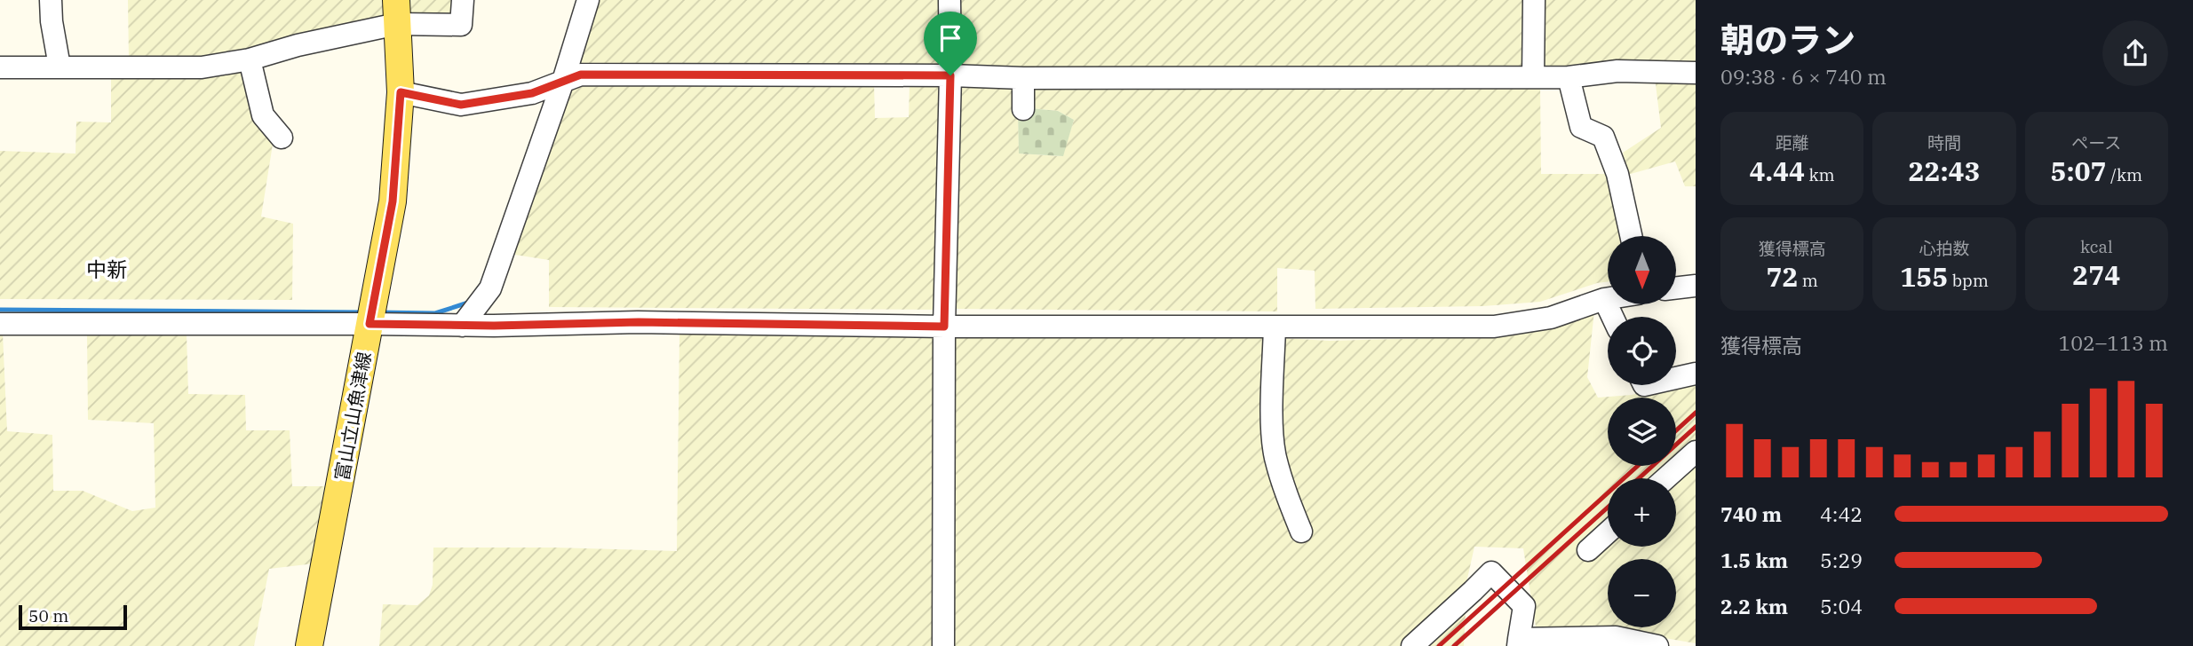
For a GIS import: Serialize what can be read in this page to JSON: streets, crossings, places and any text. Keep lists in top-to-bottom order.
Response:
{
  "streets": {
    "main road": ["富山立山魚津線"]
  },
  "districts": ["中新"],
  "scale_bar": "50 m",
  "north": "bottom",
  "page": {
    "heading": ["朝のラン", "09:38 · 6 × 740 m"],
    "stats": [
      ["距離", "4.44 km"],
      ["時間", "22:43"],
      ["ペース", "5:07 /km"],
      ["獲得標高", "72 m"],
      ["心拍数", "155 bpm"],
      ["kcal", "274"]
    ],
    "map_buttons": ["+", "−"],
    "chart": ["獲得標高", "102–113 m"],
    "list": [
      {
        "name": "740 m",
        "note": "4:42"
      },
      {
        "name": "1.5 km",
        "note": "5:29"
      },
      {
        "name": "2.2 km",
        "note": "5:04"
      }
    ],
    "scale": "50 m"
  }
}
